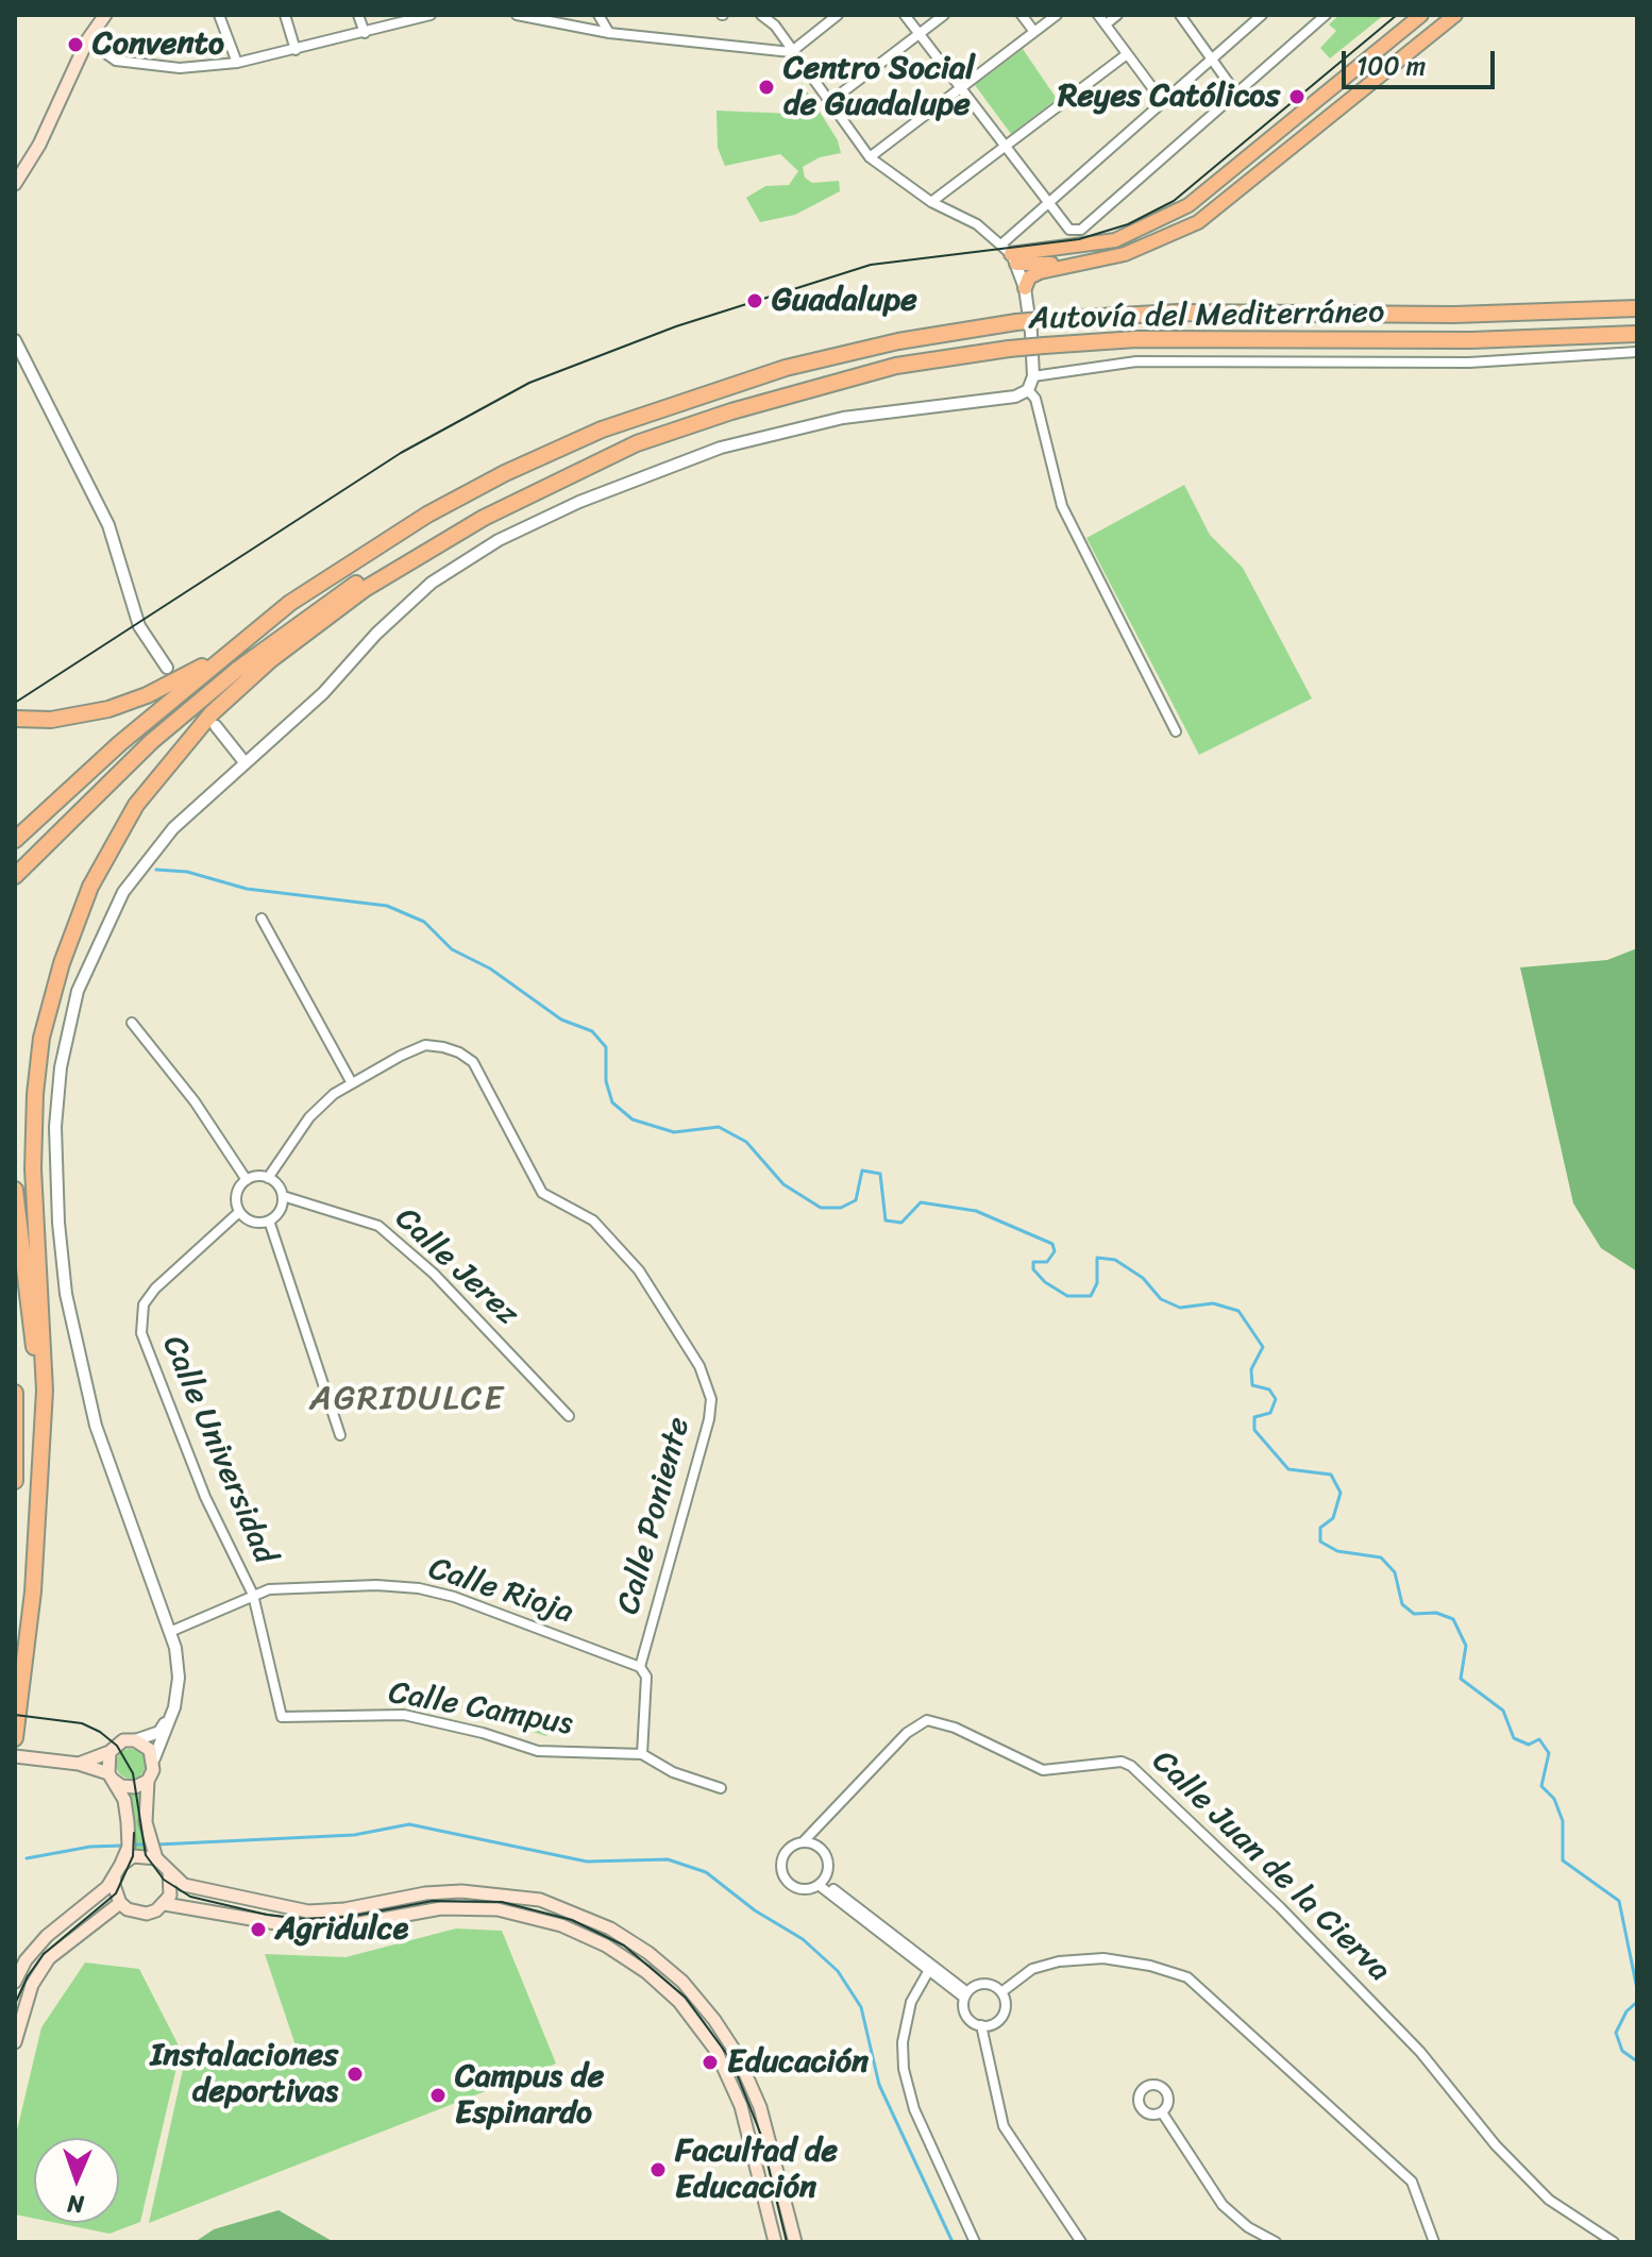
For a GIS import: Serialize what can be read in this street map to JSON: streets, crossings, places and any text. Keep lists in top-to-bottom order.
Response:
{
  "streets": {
    "highway": ["Autovía del Mediterráneo"],
    "street": [
      "Calle Jerez",
      "Calle Universidad",
      "Calle Poniente",
      "Calle Rioja",
      "Calle Campus",
      "Calle Juan de la Cierva"
    ]
  },
  "crossings": [
    ["Calle Jerez", "Calle Universidad"],
    ["Calle Jerez", "Calle Poniente"],
    ["Calle Universidad", "Calle Poniente"],
    ["Calle Universidad", "Calle Rioja"],
    ["Calle Universidad", "Calle Campus"],
    ["Calle Poniente", "Calle Rioja"],
    ["Calle Rioja", "Calle Campus"]
  ],
  "districts": ["AGRIDULCE"],
  "places": [
    "Convento",
    "Centro Social de Guadalupe",
    "Reyes Católicos",
    "Guadalupe",
    "Agridulce",
    "Educación",
    "Instalaciones deportivas",
    "Campus de Espinardo",
    "Facultad de Educación"
  ],
  "scale_bar": "100 m",
  "north": "bottom"
}
